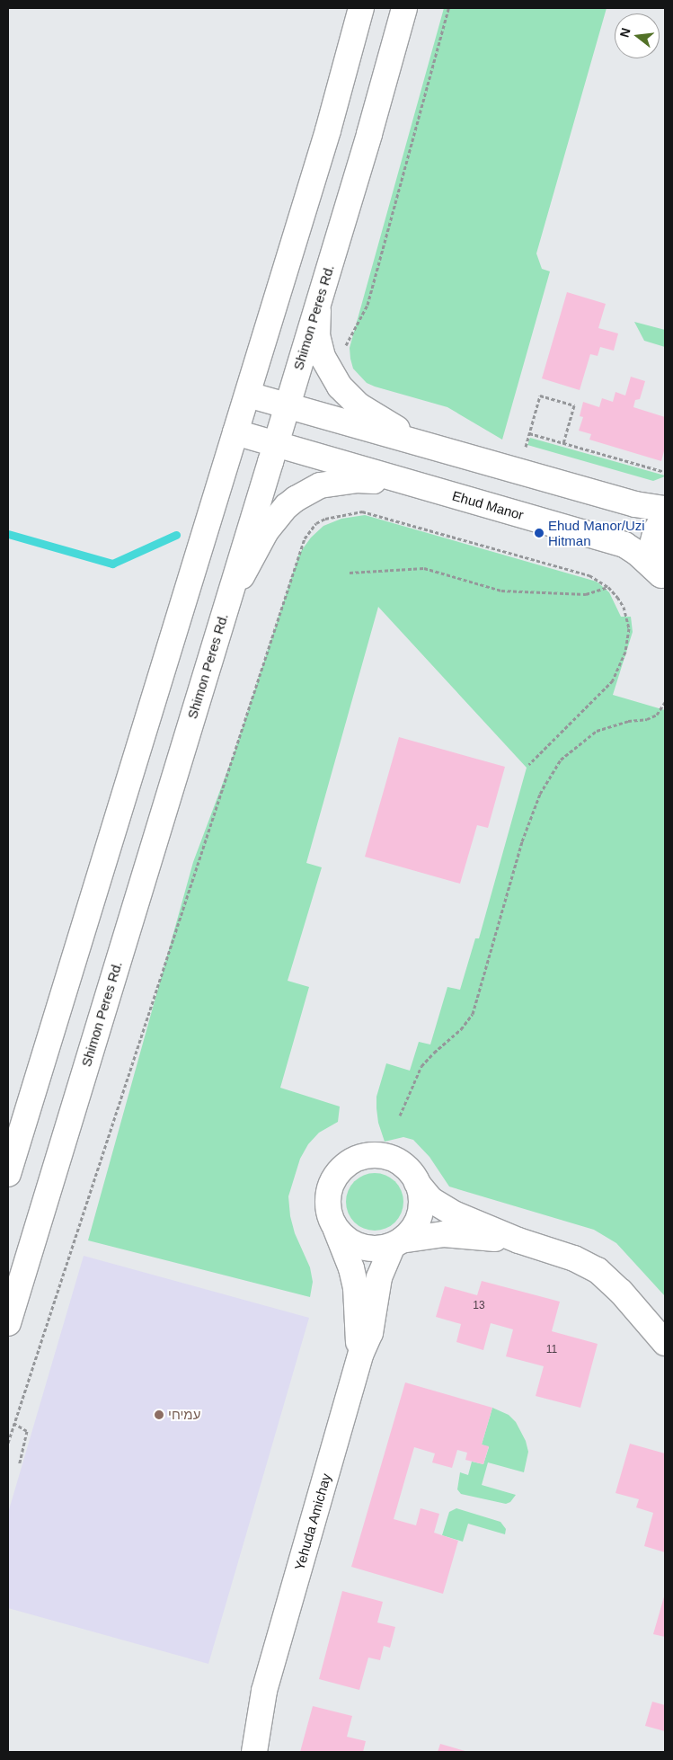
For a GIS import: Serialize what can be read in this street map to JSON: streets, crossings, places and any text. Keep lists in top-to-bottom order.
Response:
{
  "streets": {
    "street": ["Shimon Peres Rd.", "Ehud Manor", "Yehuda Amichay"]
  },
  "crossings": [
    ["Shimon Peres Rd.", "Ehud Manor"]
  ],
  "places": ["Ehud Manor/Uzi Hitman", "עמיחי"],
  "house_numbers": ["13", "11"],
  "north": "left"
}
